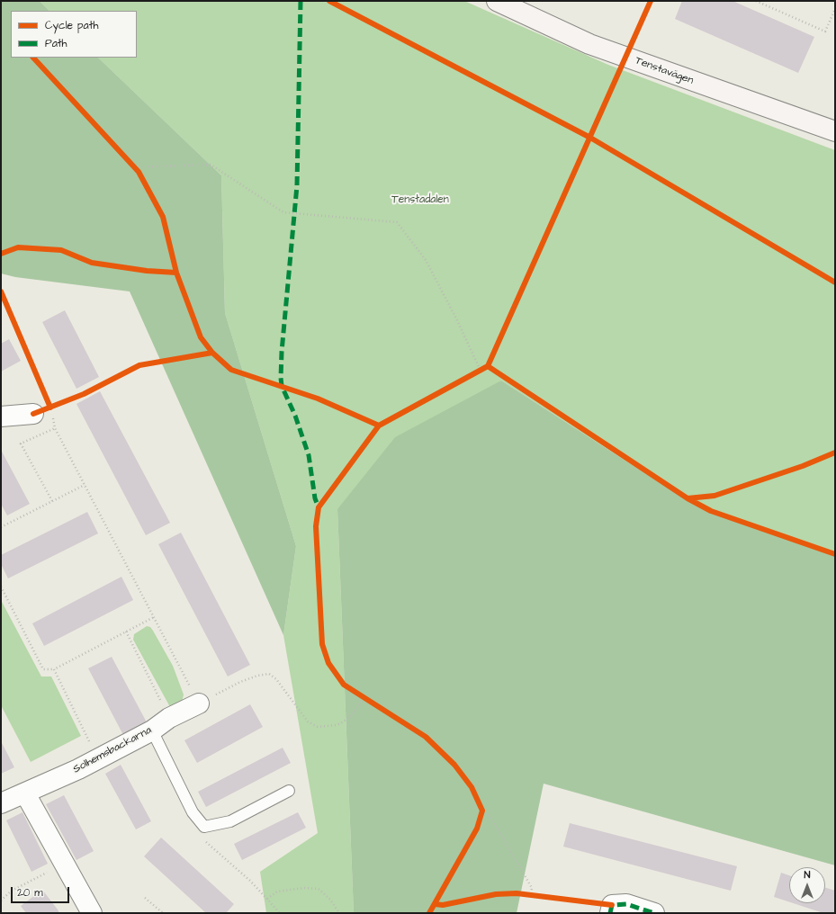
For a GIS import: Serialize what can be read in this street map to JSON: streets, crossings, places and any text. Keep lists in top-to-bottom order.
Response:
{
  "streets": {
    "street": ["Tenstavägen", "Solhemsbackarna"]
  },
  "parks": ["Tenstadalen"],
  "legend": ["Cycle path", "Path"],
  "scale_bar": "20 m",
  "north": "top"
}
